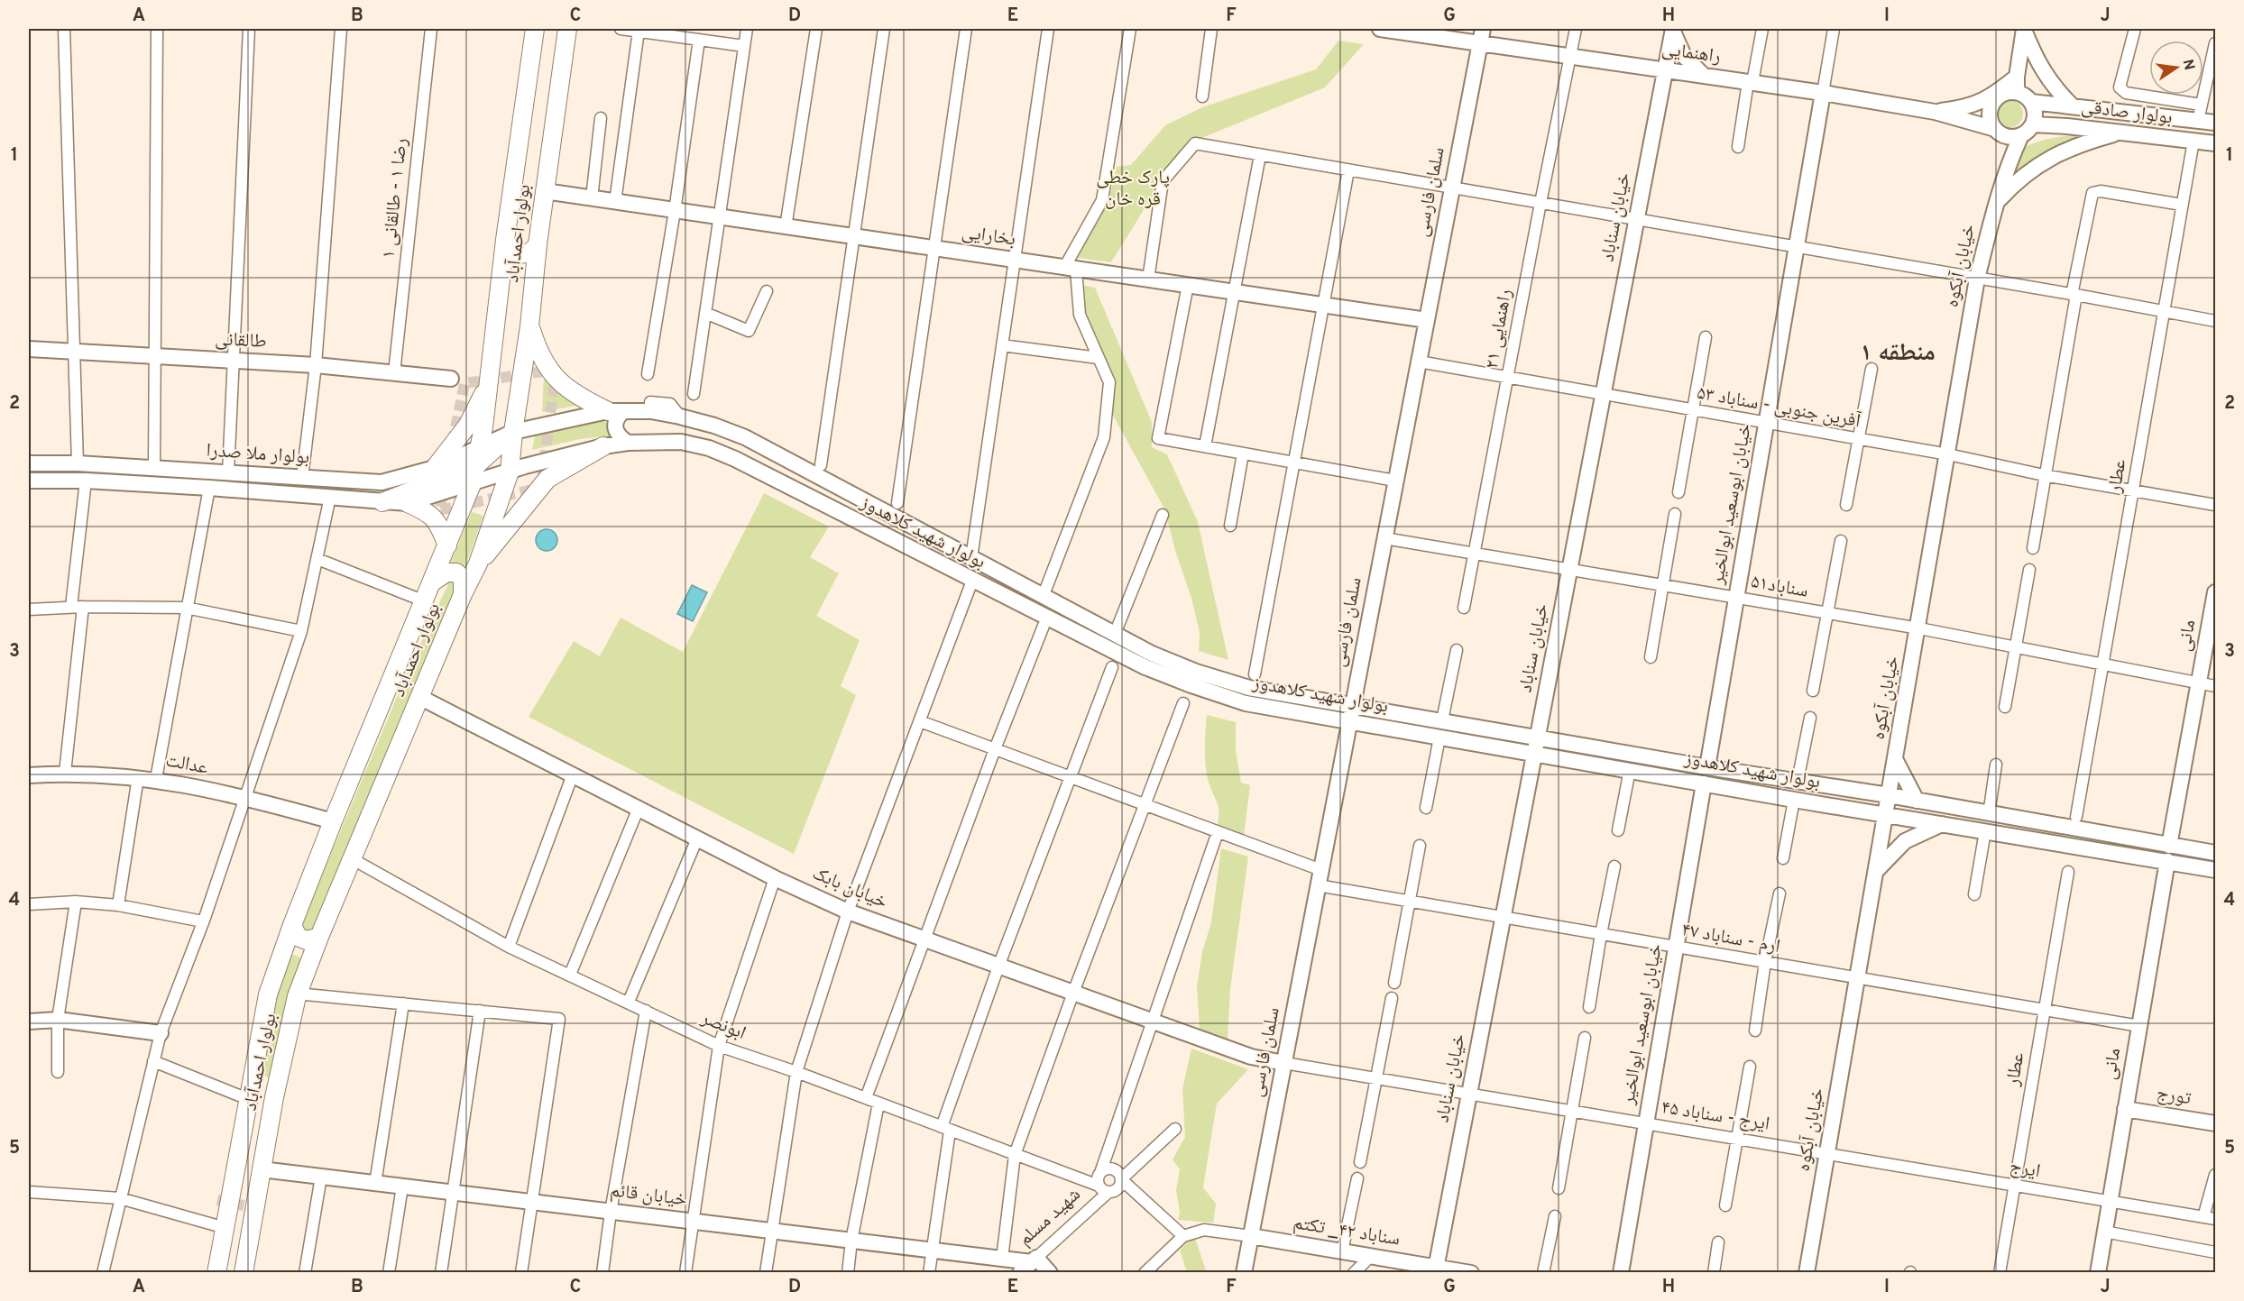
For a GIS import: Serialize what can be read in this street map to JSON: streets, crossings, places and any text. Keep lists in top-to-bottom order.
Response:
{
  "streets": {
    "main road": [
      "راهنمایی",
      "بولوار صادقی",
      "سلمان فارسی",
      "خیابان سناباد",
      "بولوار احمدآباد",
      "بخارایی",
      "خیابان آبکوه",
      "طالقانی",
      "بولوار ملا صدرا",
      "خیابان ابوسعید ابوالخیر",
      "بولوار شهید کلاهدوز",
      "مانی",
      "عدالت",
      "خیابان بابک",
      "تورج",
      "خیابان قائم",
      "شهید مسلم",
      "سناباد ۴۲_ تکتم"
    ],
    "street": [
      "رضا ۱ - طالقانی ۱",
      "راهنمایی ۲۱",
      "آفرین جنوبی - سناباد ۵۳",
      "عطار",
      "سناباد۵۱",
      "ارم - سناباد ۴۷",
      "ابونصر",
      "ایرج - سناباد ۴۵",
      "ایرج"
    ]
  },
  "crossings": [
    ["راهنمایی", "بولوار صادقی"],
    ["راهنمایی", "سلمان فارسی"],
    ["راهنمایی", "خیابان سناباد"],
    ["راهنمایی", "خیابان آبکوه"],
    ["راهنمایی", "راهنمایی ۲۱"],
    ["راهنمایی", "خیابان ابوسعید ابوالخیر"],
    ["بولوار صادقی", "خیابان آبکوه"],
    ["بولوار صادقی", "عطار"],
    ["سلمان فارسی", "بخارایی"],
    ["سلمان فارسی", "آفرین جنوبی - سناباد ۵۳"],
    ["سلمان فارسی", "بولوار شهید کلاهدوز"],
    ["سلمان فارسی", "سناباد۵۱"],
    ["سلمان فارسی", "خیابان بابک"],
    ["سلمان فارسی", "ارم - سناباد ۴۷"],
    ["سلمان فارسی", "ایرج - سناباد ۴۵"],
    ["سلمان فارسی", "سناباد ۴۲_ تکتم"],
    ["رضا ۱ - طالقانی ۱", "طالقانی"],
    ["خیابان سناباد", "آفرین جنوبی - سناباد ۵۳"],
    ["خیابان سناباد", "بولوار شهید کلاهدوز"],
    ["خیابان سناباد", "سناباد۵۱"],
    ["خیابان سناباد", "ارم - سناباد ۴۷"],
    ["خیابان سناباد", "ایرج - سناباد ۴۵"],
    ["خیابان سناباد", "سناباد ۴۲_ تکتم"],
    ["بولوار احمدآباد", "بخارایی"],
    ["بولوار احمدآباد", "بولوار ملا صدرا"],
    ["بولوار احمدآباد", "بولوار شهید کلاهدوز"],
    ["بولوار احمدآباد", "عدالت"],
    ["بولوار احمدآباد", "خیابان بابک"],
    ["بولوار احمدآباد", "ابونصر"],
    ["بولوار احمدآباد", "خیابان قائم"],
    ["خیابان آبکوه", "آفرین جنوبی - سناباد ۵۳"],
    ["خیابان آبکوه", "بولوار شهید کلاهدوز"],
    ["خیابان آبکوه", "سناباد۵۱"],
    ["خیابان آبکوه", "ارم - سناباد ۴۷"],
    ["خیابان آبکوه", "ایرج - سناباد ۴۵"],
    ["خیابان آبکوه", "ایرج"],
    ["راهنمایی ۲۱", "آفرین جنوبی - سناباد ۵۳"],
    ["راهنمایی ۲۱", "سناباد۵۱"],
    ["آفرین جنوبی - سناباد ۵۳", "عطار"],
    ["آفرین جنوبی - سناباد ۵۳", "خیابان ابوسعید ابوالخیر"],
    ["بولوار ملا صدرا", "بولوار شهید کلاهدوز"],
    ["عطار", "سناباد۵۱"],
    ["عطار", "ارم - سناباد ۴۷"],
    ["عطار", "ایرج"],
    ["خیابان ابوسعید ابوالخیر", "بولوار شهید کلاهدوز"],
    ["خیابان ابوسعید ابوالخیر", "سناباد۵۱"],
    ["خیابان ابوسعید ابوالخیر", "ارم - سناباد ۴۷"],
    ["خیابان ابوسعید ابوالخیر", "ایرج - سناباد ۴۵"],
    ["بولوار شهید کلاهدوز", "مانی"],
    ["سناباد۵۱", "مانی"],
    ["مانی", "ارم - سناباد ۴۷"],
    ["مانی", "تورج"],
    ["مانی", "ایرج"],
    ["خیابان بابک", "ایرج - سناباد ۴۵"],
    ["ابونصر", "شهید مسلم"],
    ["ایرج - سناباد ۴۵", "ایرج"],
    ["خیابان قائم", "شهید مسلم"]
  ],
  "districts": ["منطقه ۱"],
  "parks": ["پارک خطی قره خان"],
  "north": "right",
  "grid": {
    "columns": [
      "A",
      "B",
      "C",
      "D",
      "E",
      "F",
      "G",
      "H",
      "I",
      "J"
    ],
    "rows": [
      "1",
      "2",
      "3",
      "4",
      "5"
    ]
  }
}
